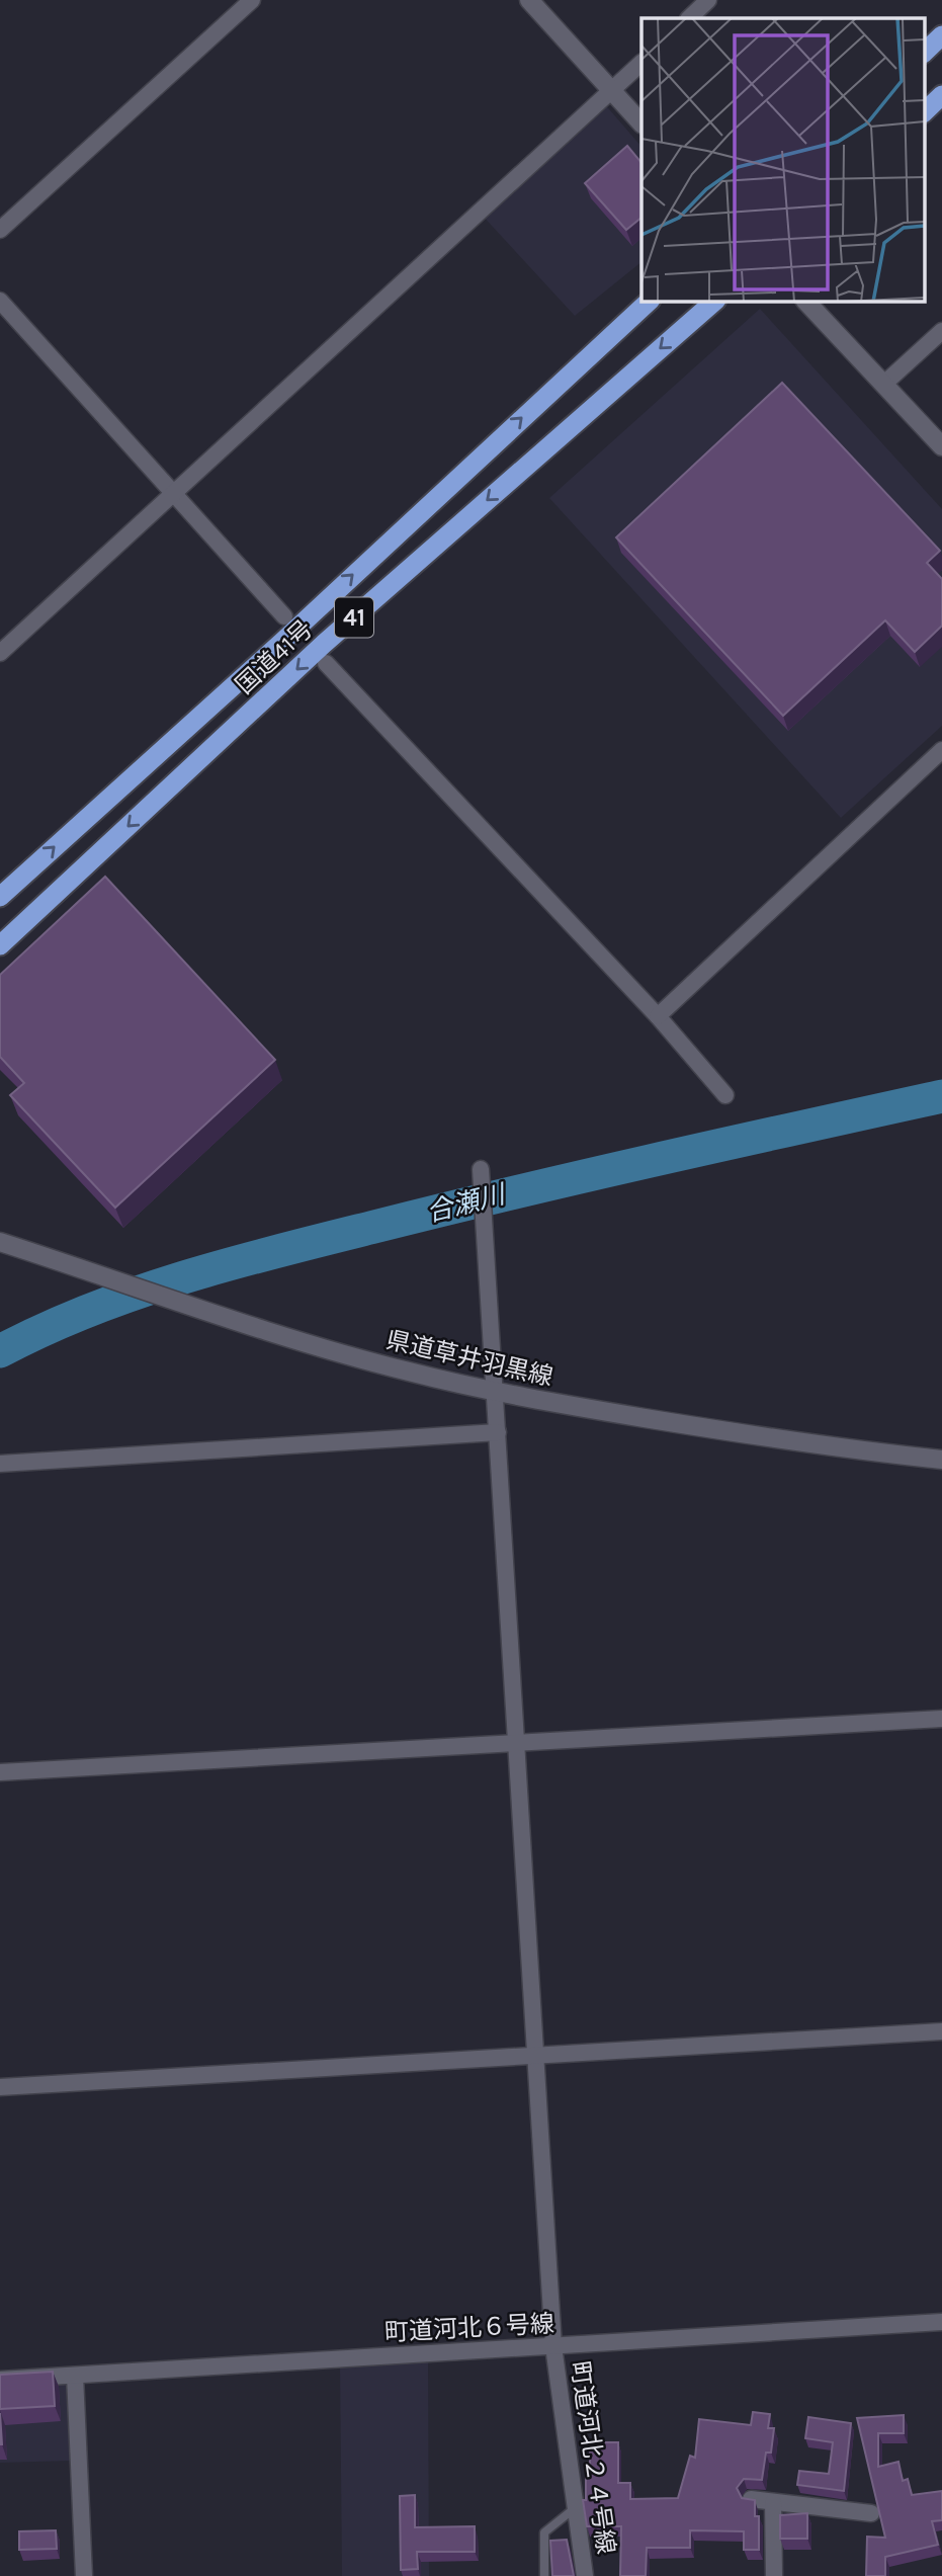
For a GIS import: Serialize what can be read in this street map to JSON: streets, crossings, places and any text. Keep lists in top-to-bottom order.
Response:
{
  "streets": {
    "highway": ["41", "国道41号"],
    "main road": ["県道草井羽黒線"],
    "street": ["町道河北６号線", "町道河北２４号線"]
  },
  "crossings": [
    ["県道草井羽黒線", "町道河北２４号線"],
    ["町道河北６号線", "町道河北２４号線"]
  ],
  "water": ["合瀬川"]
}
